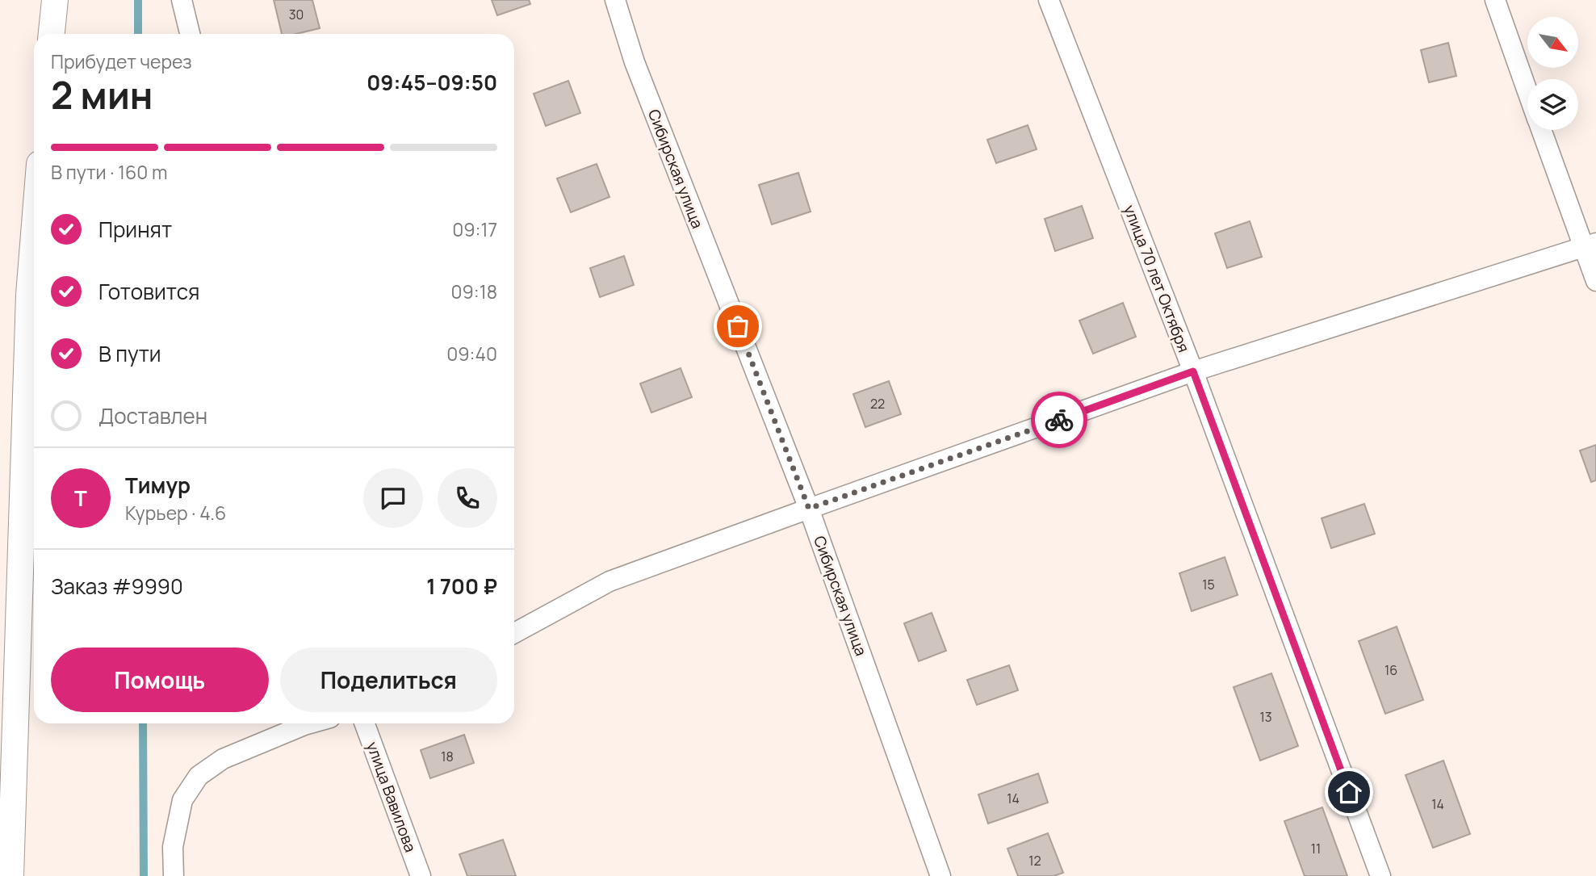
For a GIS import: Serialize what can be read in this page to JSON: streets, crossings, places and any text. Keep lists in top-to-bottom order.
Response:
{
  "streets": {
    "street": ["Сибирская улица", "улица 70 лет Октября", "улица Вавилова"]
  },
  "house_numbers": [
    "30",
    "22",
    "15",
    "16",
    "13",
    "18",
    "14",
    "14",
    "11",
    "12"
  ],
  "north": "bottom right",
  "page": {
    "heading": ["2 мин", "Прибудет через", "09:45–09:50"],
    "panel": [
      "Тимур",
      "Курьер · 4.6",
      "Заказ #9990",
      "1 700 ₽"
    ],
    "bar": "В пути · 160 m",
    "list": [
      ["Принят", "09:17"],
      ["Готовится", "09:18"],
      ["В пути", "09:40"],
      "Доставлен"
    ],
    "round": "Т",
    "buttons": ["Помощь", "Поделиться"]
  }
}
